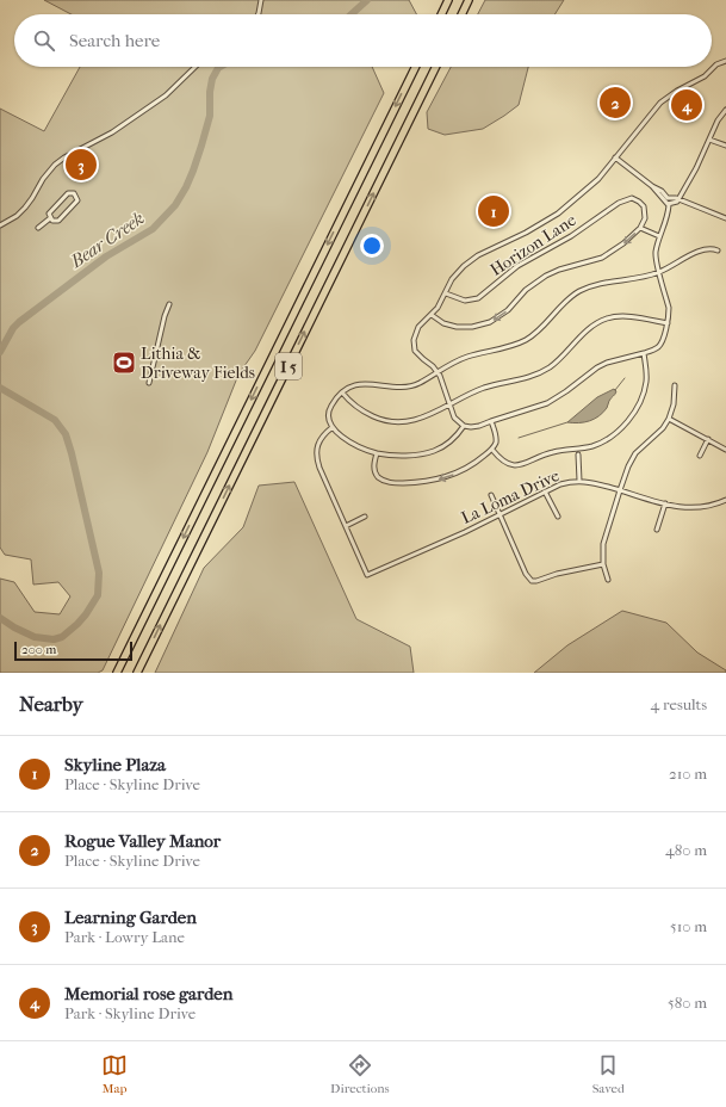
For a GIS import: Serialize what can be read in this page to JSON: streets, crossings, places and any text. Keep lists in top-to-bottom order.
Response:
{
  "streets": {
    "highway": ["I 5"],
    "street": ["Horizon Lane", "La Loma Drive"]
  },
  "water": ["Bear Creek"],
  "places": {
    "sports": ["Lithia & Driveway Fields"]
  },
  "scale_bar": "200 m",
  "page": {
    "search": "Search here",
    "pins": [
      "2",
      "4",
      "3",
      "1"
    ],
    "scale": "200 m",
    "heading": ["Nearby", "4 results"],
    "list": [
      {
        "mark": "1",
        "name": "Skyline Plaza",
        "note": "Place · Skyline Drive",
        "value": "210 m"
      },
      {
        "mark": "2",
        "name": "Rogue Valley Manor",
        "note": "Place · Skyline Drive",
        "value": "480 m"
      },
      {
        "mark": "3",
        "name": "Learning Garden",
        "note": "Park · Lowry Lane",
        "value": "510 m"
      },
      {
        "mark": "4",
        "name": "Memorial rose garden",
        "note": "Park · Skyline Drive",
        "value": "580 m"
      }
    ],
    "nav": ["Map", "Directions", "Saved"]
  }
}
